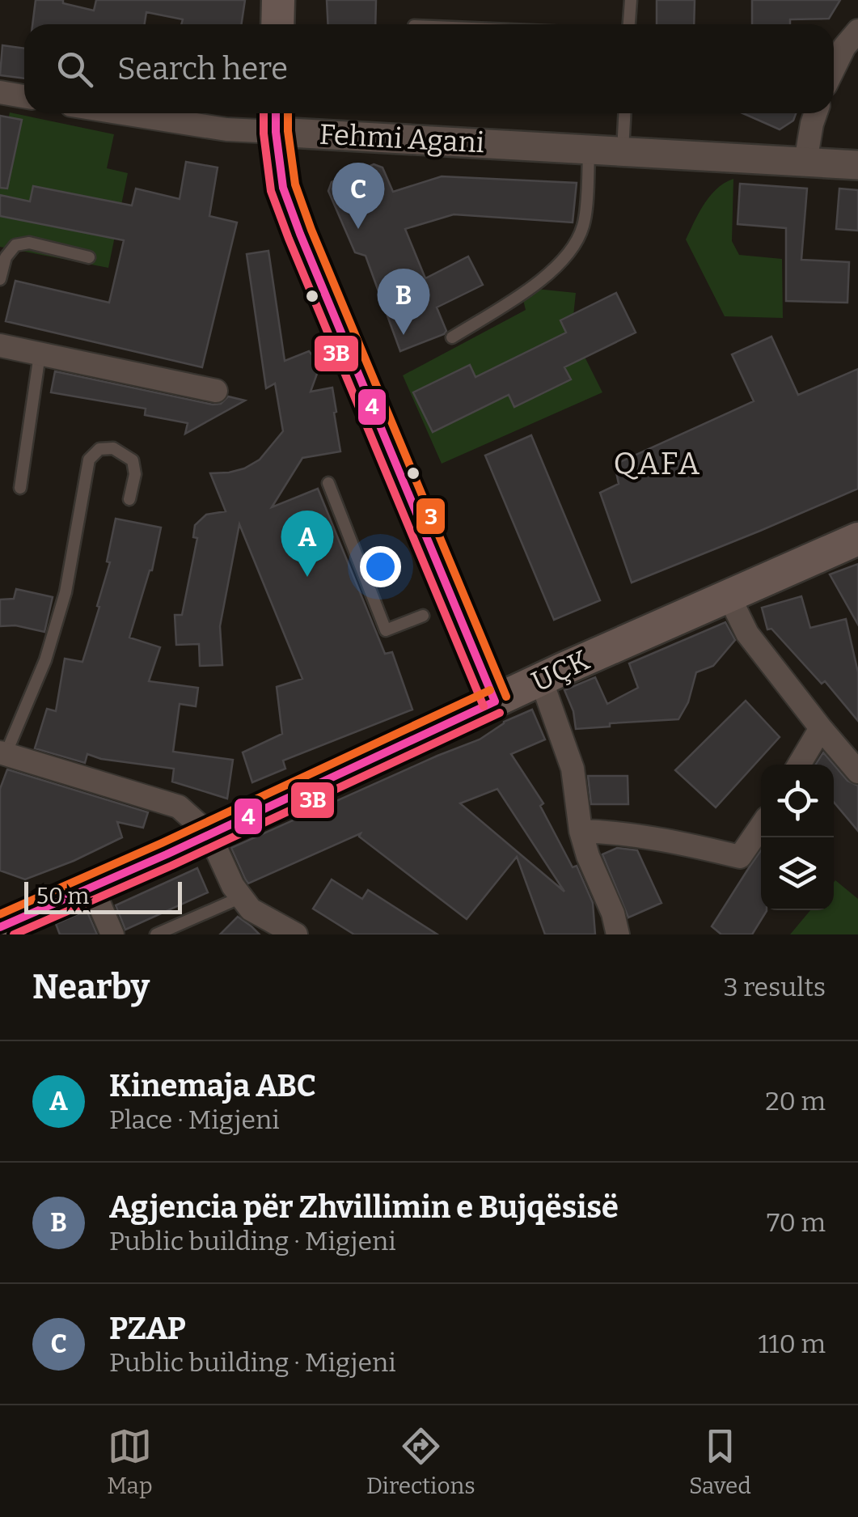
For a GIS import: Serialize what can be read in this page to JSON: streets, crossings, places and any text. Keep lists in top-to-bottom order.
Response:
{
  "streets": {
    "main road": ["UÇK"],
    "street": ["Fehmi Agani"]
  },
  "districts": ["QAFA"],
  "lines": ["transit line 4", "transit line 3B", "transit line 3"],
  "scale_bar": "50 m",
  "page": {
    "search": "Search here",
    "pins": ["C", "B", "A"],
    "scale": "50 m",
    "heading": ["Nearby", "3 results"],
    "list": [
      {
        "mark": "A",
        "name": "Kinemaja ABC",
        "note": "Place · Migjeni",
        "value": "20 m"
      },
      {
        "mark": "B",
        "name": "Agjencia për Zhvillimin e Bujqësisë",
        "note": "Public building · Migjeni",
        "value": "70 m"
      },
      {
        "mark": "C",
        "name": "PZAP",
        "note": "Public building · Migjeni",
        "value": "110 m"
      }
    ],
    "nav": ["Map", "Directions", "Saved"]
  }
}
